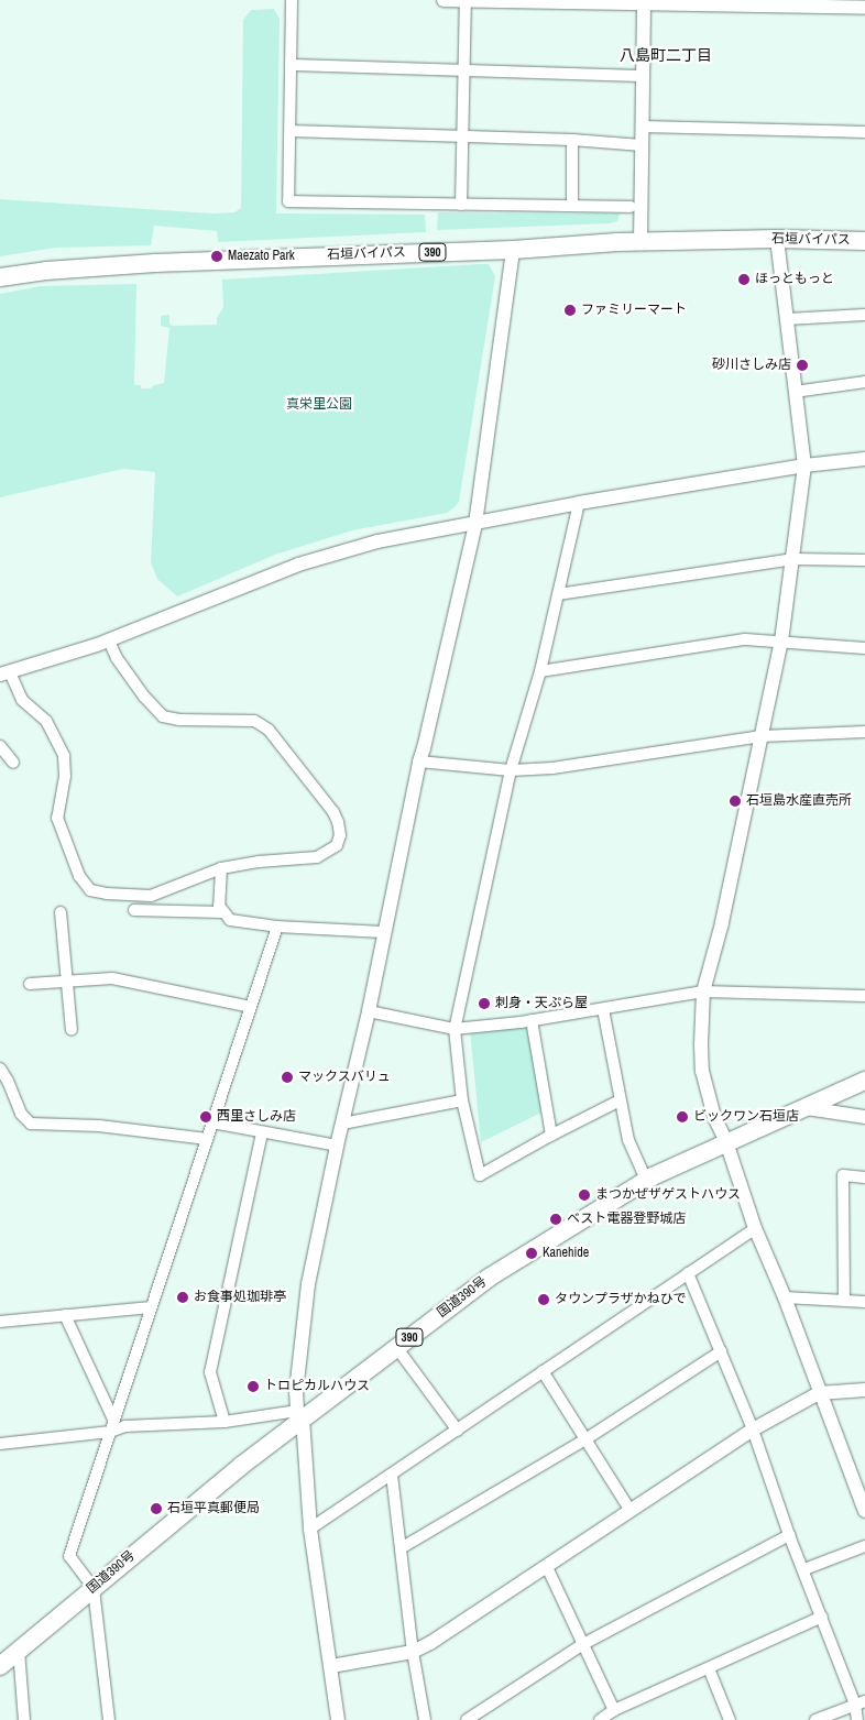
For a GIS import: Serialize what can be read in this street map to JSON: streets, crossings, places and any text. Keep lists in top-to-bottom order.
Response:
{
  "streets": {
    "highway": ["石垣バイパス", "390", "国道390号"]
  },
  "districts": ["八島町二丁目"],
  "parks": ["真栄里公園"],
  "places": [
    "Maezato Park",
    "ほっともっと",
    "ファミリーマート",
    "砂川さしみ店",
    "石垣島水産直売所",
    "刺身・天ぷら屋",
    "マックスバリュ",
    "西里さしみ店",
    "ビックワン石垣店",
    "まつかぜザゲストハウス",
    "ベスト電器登野城店",
    "Kanehide",
    "お食事処珈琲亭",
    "タウンプラザかねひで",
    "トロピカルハウス",
    "石垣平真郵便局"
  ]
}
